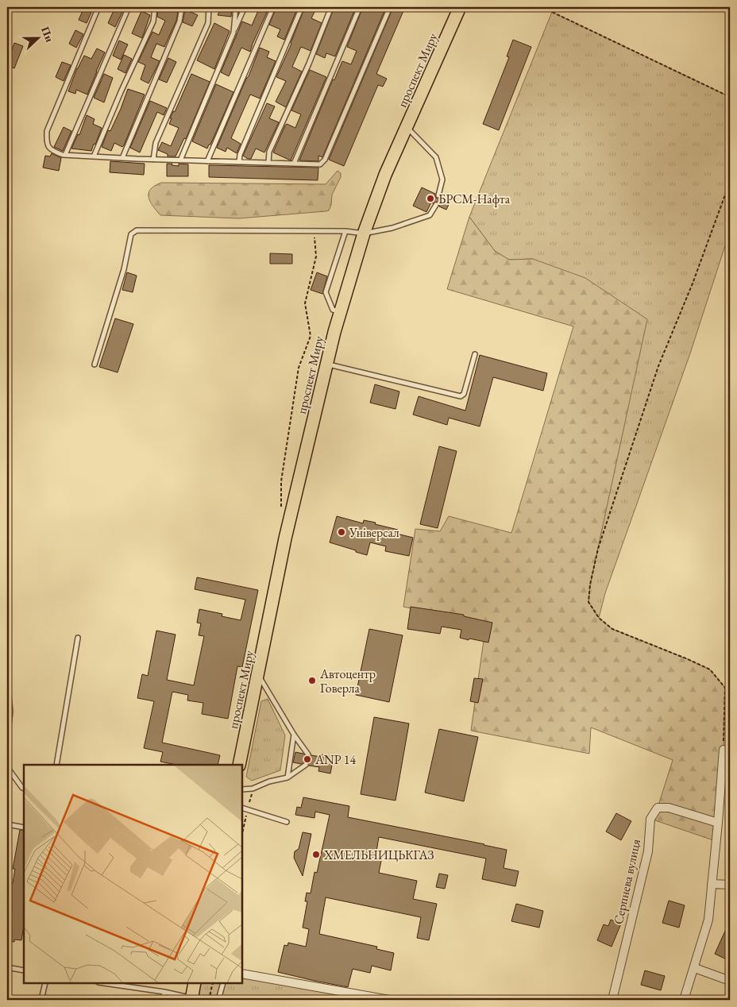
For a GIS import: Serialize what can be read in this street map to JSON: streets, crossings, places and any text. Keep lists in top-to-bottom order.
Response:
{
  "streets": {
    "main road": ["проспект Миру"],
    "street": ["Серпнева вулиця"]
  },
  "places": [
    "БРСМ-Нафта",
    "Універсал",
    "Автоцентр Говерла",
    "ANP 14",
    "ХМЕЛЬНИЦЬКГАЗ"
  ],
  "north": "right"
}
